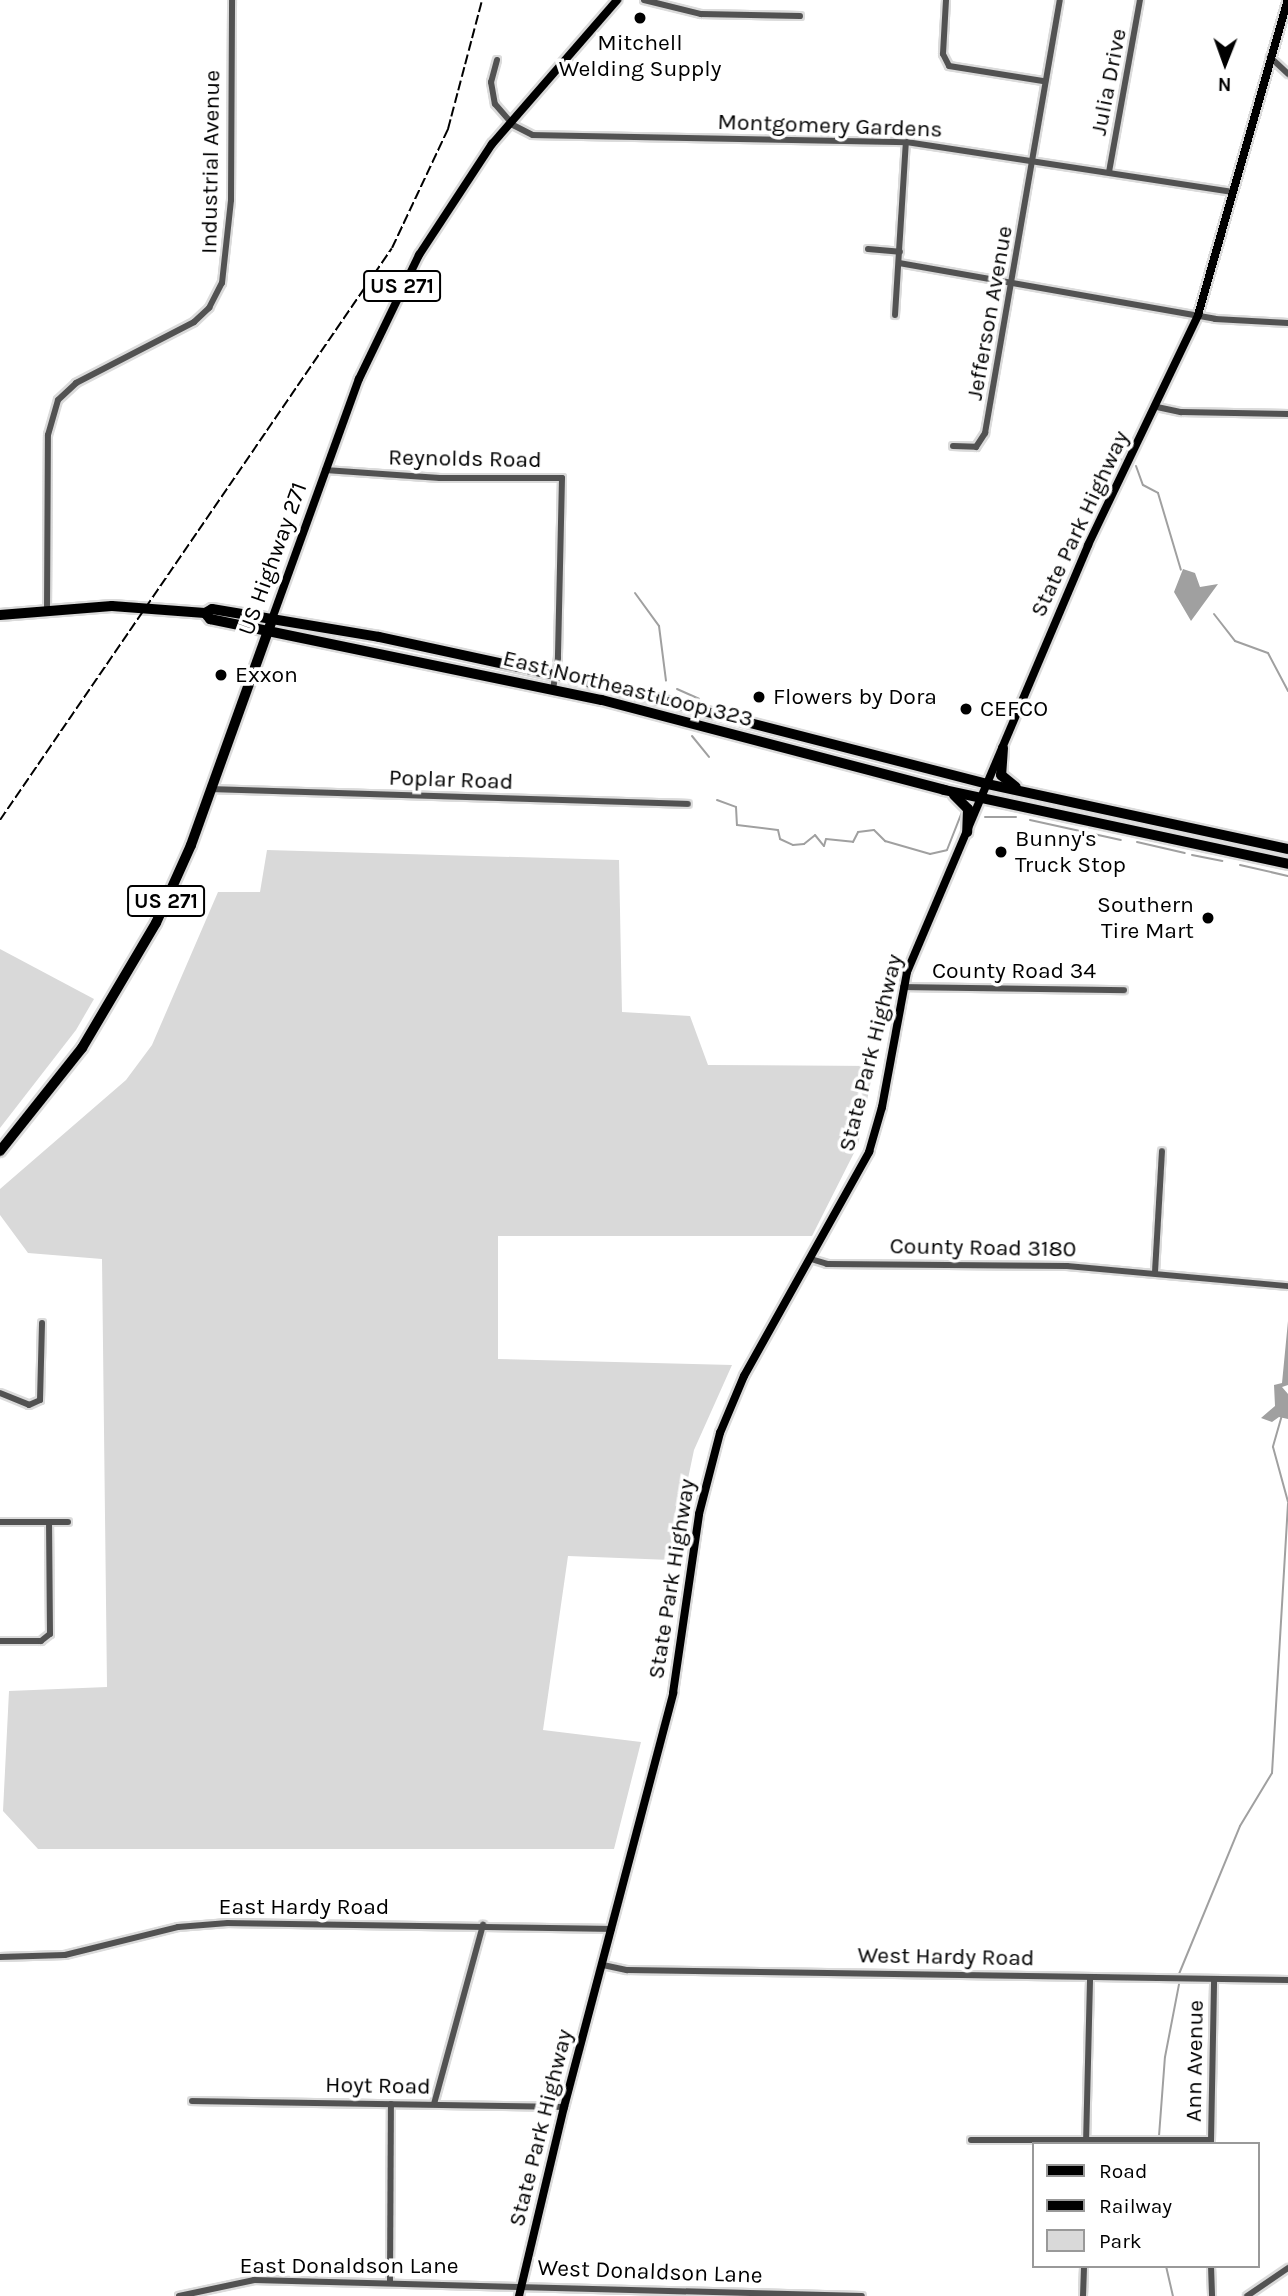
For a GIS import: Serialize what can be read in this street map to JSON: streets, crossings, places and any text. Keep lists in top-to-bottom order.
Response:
{
  "streets": {
    "highway": ["US 271", "US Highway 271", "East Northeast Loop 323"],
    "main road": ["State Park Highway"],
    "street": [
      "Julia Drive",
      "Montgomery Gardens",
      "Industrial Avenue",
      "Jefferson Avenue",
      "Reynolds Road",
      "Poplar Road",
      "County Road 34",
      "County Road 3180",
      "East Hardy Road",
      "West Hardy Road",
      "Ann Avenue",
      "Hoyt Road",
      "East Donaldson Lane",
      "West Donaldson Lane"
    ]
  },
  "crossings": [
    ["Julia Drive", "Montgomery Gardens"],
    ["Montgomery Gardens", "Jefferson Avenue"],
    ["Montgomery Gardens", "State Park Highway"],
    ["Montgomery Gardens", "US Highway 271"],
    ["Industrial Avenue", "East Northeast Loop 323"],
    ["Reynolds Road", "US Highway 271"],
    ["Reynolds Road", "East Northeast Loop 323"],
    ["State Park Highway", "East Northeast Loop 323"],
    ["State Park Highway", "County Road 34"],
    ["State Park Highway", "County Road 3180"],
    ["State Park Highway", "East Hardy Road"],
    ["State Park Highway", "West Hardy Road"],
    ["State Park Highway", "Hoyt Road"],
    ["State Park Highway", "East Donaldson Lane"],
    ["State Park Highway", "West Donaldson Lane"],
    ["US Highway 271", "East Northeast Loop 323"],
    ["US Highway 271", "Poplar Road"],
    ["West Hardy Road", "Ann Avenue"],
    ["East Donaldson Lane", "West Donaldson Lane"]
  ],
  "places": [
    "Mitchell Welding Supply",
    "Exxon",
    "Flowers by Dora",
    "CEFCO",
    "Bunny's Truck Stop",
    "Southern Tire Mart"
  ],
  "legend": ["Road", "Railway", "Park"],
  "north": "bottom"
}
